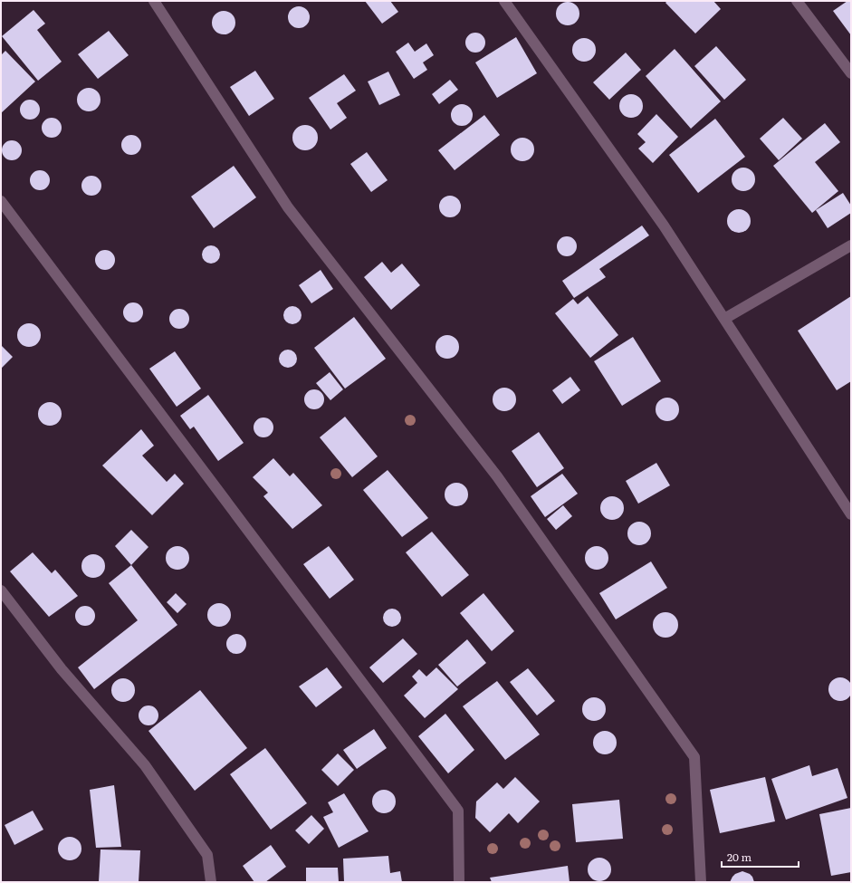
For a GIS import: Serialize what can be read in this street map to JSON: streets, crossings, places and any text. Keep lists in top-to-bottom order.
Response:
{
  "scale_bar": "20 m"
}
